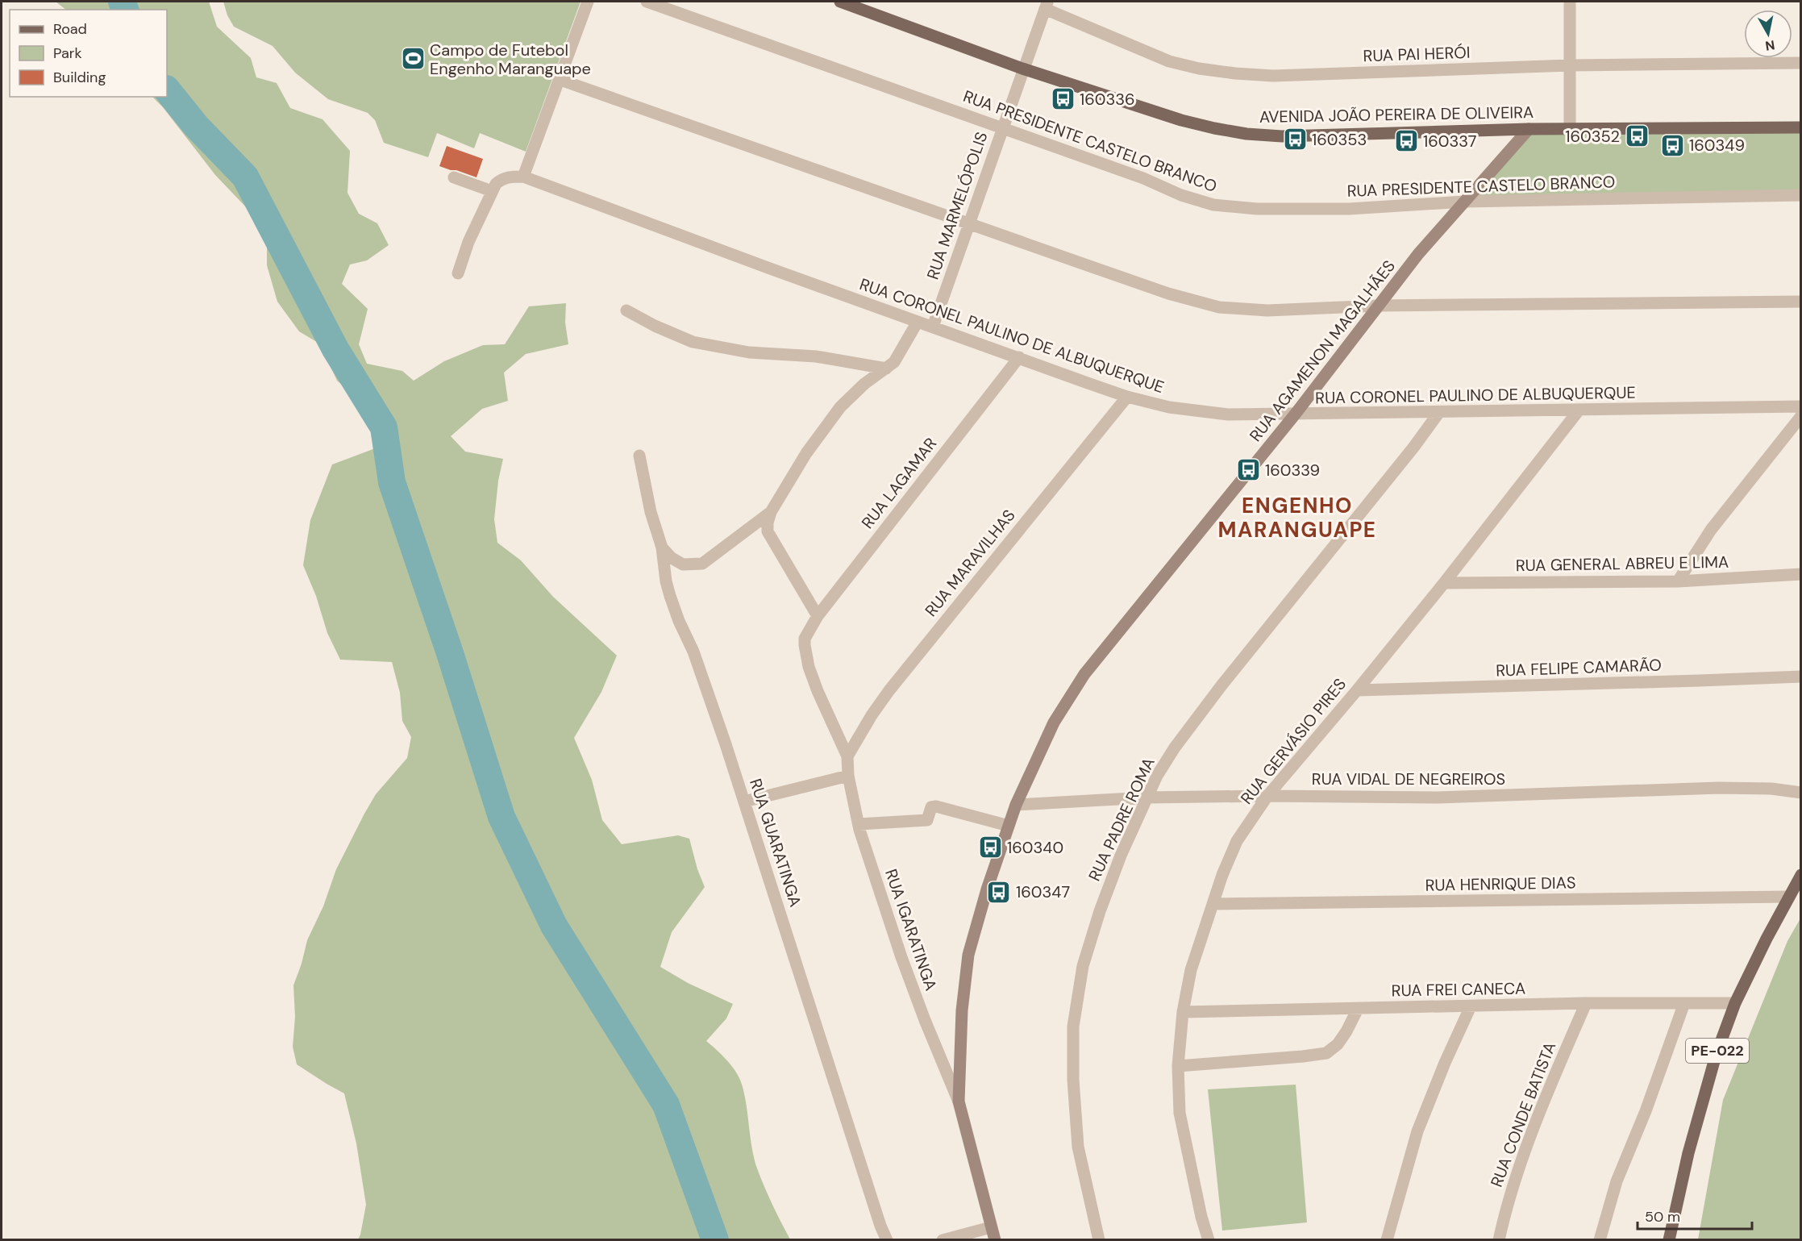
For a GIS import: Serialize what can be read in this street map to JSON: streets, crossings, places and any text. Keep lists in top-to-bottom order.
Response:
{
  "streets": {
    "main road": ["AVENIDA JOÃO PEREIRA DE OLIVEIRA", "PE-022"],
    "street": [
      "RUA PAI HERÓI",
      "RUA PRESIDENTE CASTELO BRANCO",
      "RUA MARMELÓPOLIS",
      "RUA CORONEL PAULINO DE ALBUQUERQUE",
      "RUA AGAMENON MAGALHÃES",
      "RUA LAGAMAR",
      "RUA MARAVILHAS",
      "RUA GENERAL ABREU E LIMA",
      "RUA FELIPE CAMARÃO",
      "RUA GERVÁSIO PIRES",
      "RUA VIDAL DE NEGREIROS",
      "RUA PADRE ROMA",
      "RUA GUARATINGA",
      "RUA HENRIQUE DIAS",
      "RUA IGARATINGA",
      "RUA FREI CANECA",
      "RUA CONDE BATISTA"
    ]
  },
  "crossings": [
    ["RUA PAI HERÓI", "RUA MARMELÓPOLIS"],
    ["AVENIDA JOÃO PEREIRA DE OLIVEIRA", "RUA MARMELÓPOLIS"],
    ["AVENIDA JOÃO PEREIRA DE OLIVEIRA", "RUA AGAMENON MAGALHÃES"],
    ["RUA PRESIDENTE CASTELO BRANCO", "RUA MARMELÓPOLIS"],
    ["RUA PRESIDENTE CASTELO BRANCO", "RUA AGAMENON MAGALHÃES"],
    ["RUA MARMELÓPOLIS", "RUA CORONEL PAULINO DE ALBUQUERQUE"],
    ["RUA CORONEL PAULINO DE ALBUQUERQUE", "RUA AGAMENON MAGALHÃES"],
    ["RUA CORONEL PAULINO DE ALBUQUERQUE", "RUA LAGAMAR"],
    ["RUA CORONEL PAULINO DE ALBUQUERQUE", "RUA MARAVILHAS"],
    ["RUA CORONEL PAULINO DE ALBUQUERQUE", "RUA GERVÁSIO PIRES"],
    ["RUA CORONEL PAULINO DE ALBUQUERQUE", "RUA PADRE ROMA"],
    ["RUA AGAMENON MAGALHÃES", "RUA VIDAL DE NEGREIROS"],
    ["RUA AGAMENON MAGALHÃES", "RUA IGARATINGA"],
    ["RUA LAGAMAR", "RUA IGARATINGA"],
    ["RUA MARAVILHAS", "RUA IGARATINGA"],
    ["RUA GENERAL ABREU E LIMA", "RUA GERVÁSIO PIRES"],
    ["RUA FELIPE CAMARÃO", "RUA GERVÁSIO PIRES"],
    ["RUA GERVÁSIO PIRES", "RUA VIDAL DE NEGREIROS"],
    ["RUA GERVÁSIO PIRES", "RUA HENRIQUE DIAS"],
    ["RUA GERVÁSIO PIRES", "RUA FREI CANECA"],
    ["RUA VIDAL DE NEGREIROS", "RUA PADRE ROMA"],
    ["RUA HENRIQUE DIAS", "PE-022"],
    ["RUA FREI CANECA", "PE-022"],
    ["RUA FREI CANECA", "RUA CONDE BATISTA"]
  ],
  "districts": ["ENGENHO MARANGUAPE"],
  "places": {
    "sports": ["Campo de Futebol Engenho Maranguape"],
    "bus stop": [
      "160336",
      "160352",
      "160353",
      "160337",
      "160349",
      "160339",
      "160340",
      "160347"
    ]
  },
  "legend": ["Road", "Park", "Building"],
  "scale_bar": "50 m",
  "north": "bottom"
}
